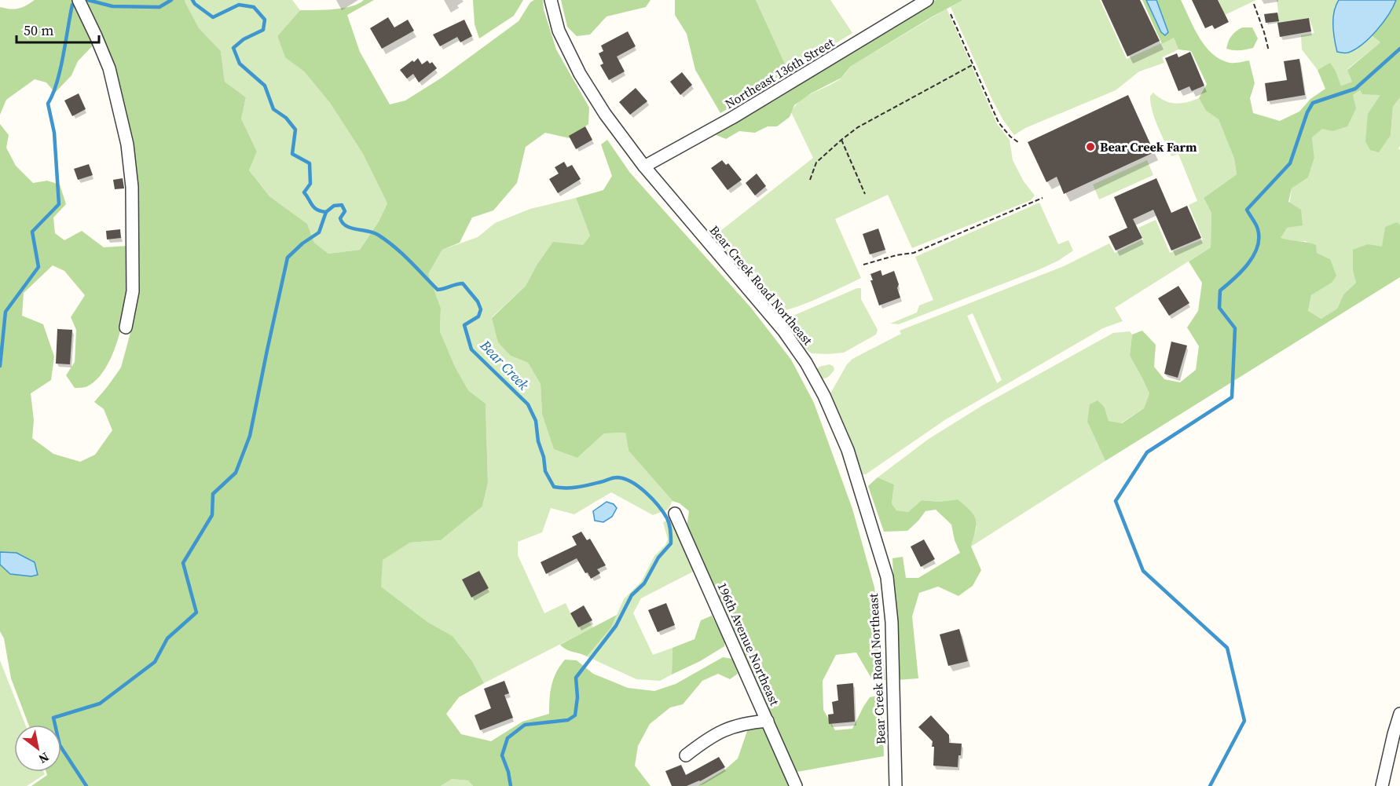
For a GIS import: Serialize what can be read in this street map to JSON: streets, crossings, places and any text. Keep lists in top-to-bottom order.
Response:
{
  "streets": {
    "street": ["Northeast 136th Street", "Bear Creek Road Northeast", "196th Avenue Northeast"]
  },
  "crossings": [
    ["Northeast 136th Street", "Bear Creek Road Northeast"]
  ],
  "water": ["Bear Creek"],
  "places": ["Bear Creek Farm"],
  "scale_bar": "50 m",
  "north": "bottom right"
}
